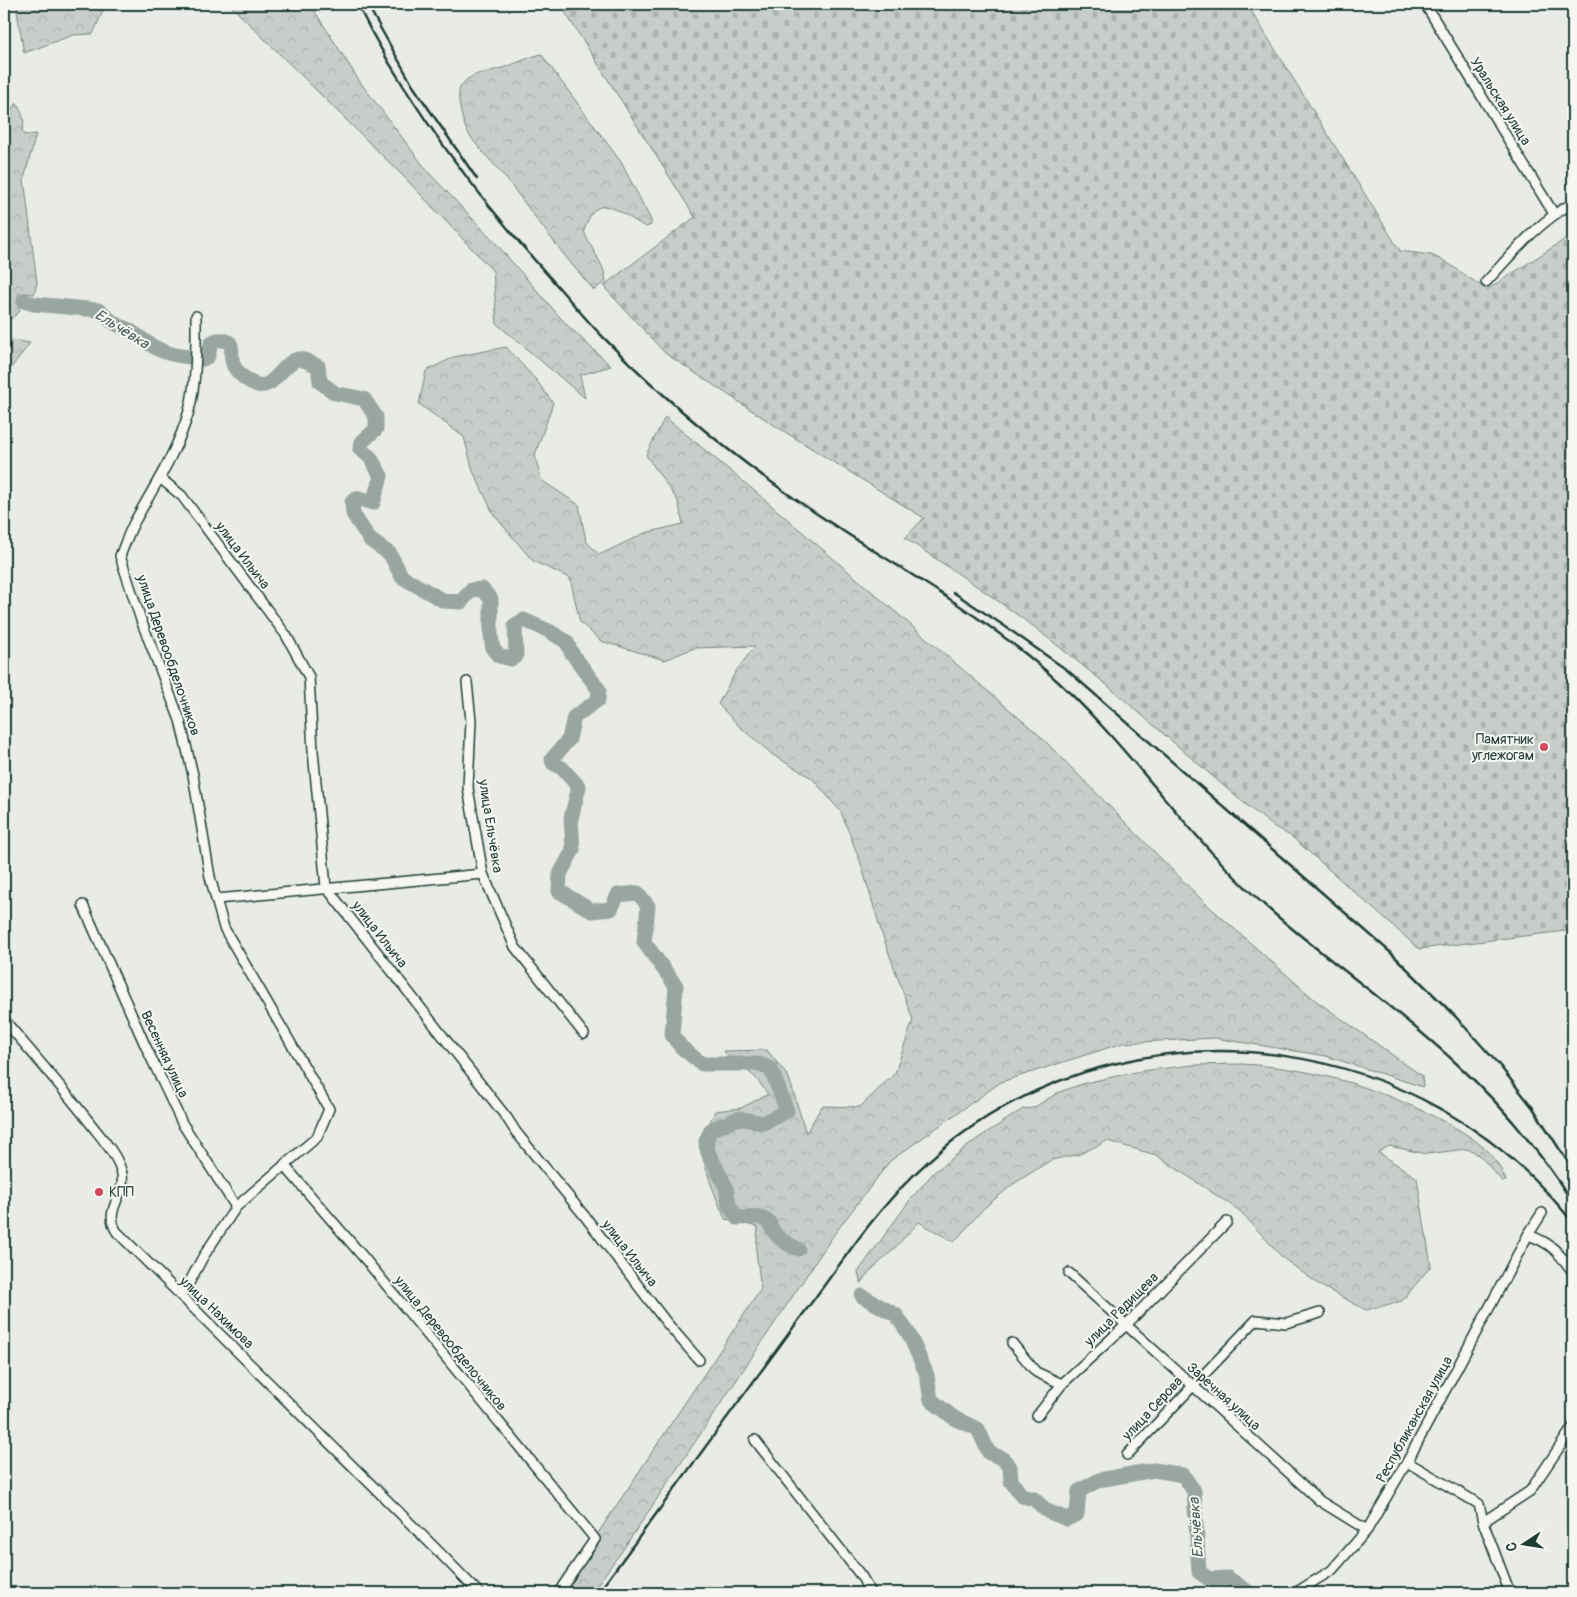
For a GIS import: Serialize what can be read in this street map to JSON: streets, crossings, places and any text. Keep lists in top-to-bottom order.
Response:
{
  "streets": {
    "street": [
      "Уральская улица",
      "улица Ильича",
      "улица Деревообделочников",
      "улица Ельчёвка",
      "Весенняя улица",
      "улица Радищева",
      "улица Нахимова",
      "Заречная улица",
      "улица Серова",
      "Республиканская улица"
    ]
  },
  "crossings": [
    ["улица Ильича", "улица Деревообделочников"],
    ["улица Радищева", "Заречная улица"],
    ["Заречная улица", "улица Серова"],
    ["Заречная улица", "Республиканская улица"]
  ],
  "water": ["Ельчёвка"],
  "places": ["Памятник углежогам", "КПП"],
  "north": "left"
}
